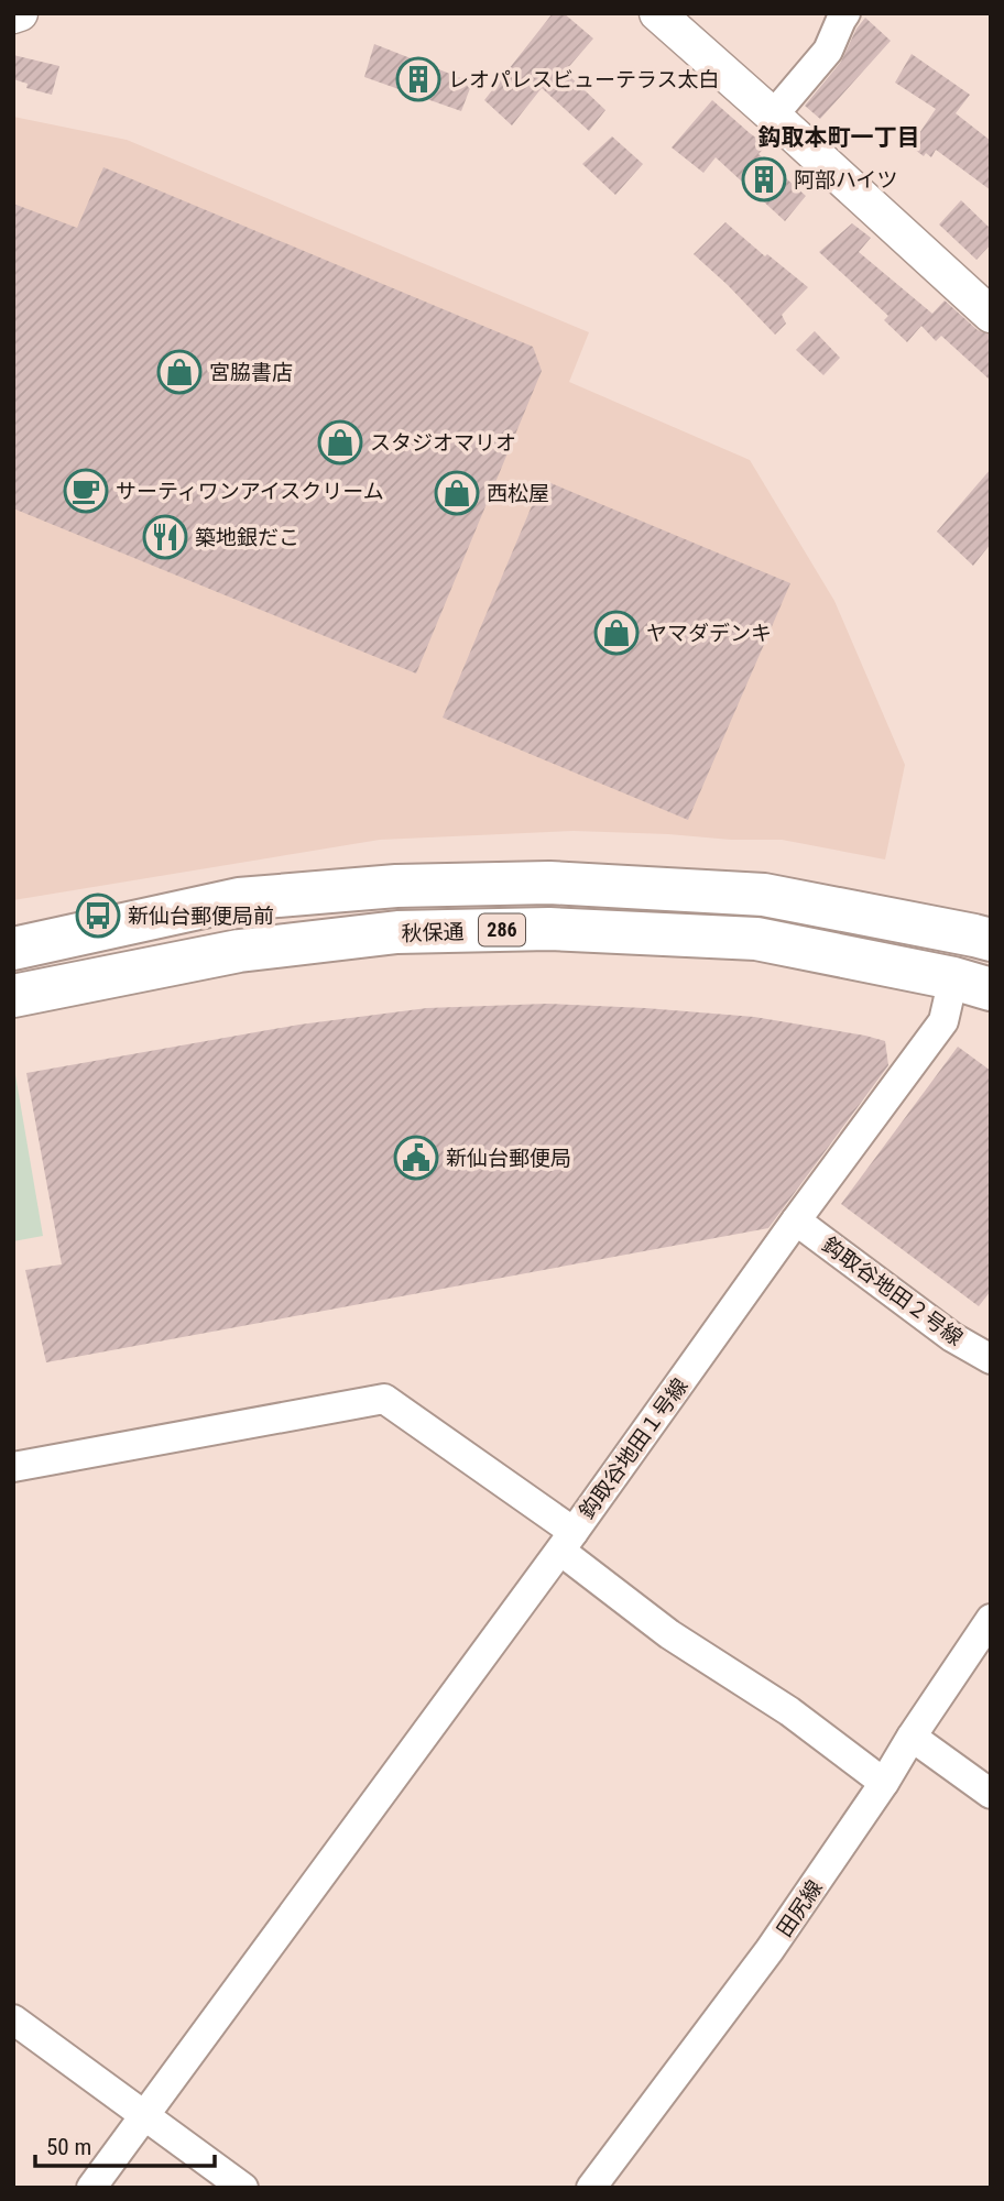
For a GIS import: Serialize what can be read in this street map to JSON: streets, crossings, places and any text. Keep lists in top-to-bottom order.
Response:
{
  "streets": {
    "highway": ["286", "秋保通"],
    "street": ["鈎取谷地田２号線", "鈎取谷地田１号線", "田尻線"]
  },
  "crossings": [
    ["秋保通", "鈎取谷地田１号線"],
    ["鈎取谷地田２号線", "鈎取谷地田１号線"]
  ],
  "districts": ["鈎取本町一丁目"],
  "places": {
    "building": ["レオパレスビューテラス太白", "阿部ハイツ"],
    "shop": [
      "宮脇書店",
      "スタジオマリオ",
      "西松屋",
      "ヤマダデンキ"
    ],
    "cafe": ["サーティワンアイスクリーム"],
    "restaurant": ["築地銀だこ"],
    "bus stop": ["新仙台郵便局前"],
    "public building": ["新仙台郵便局"]
  },
  "scale_bar": "50 m"
}
